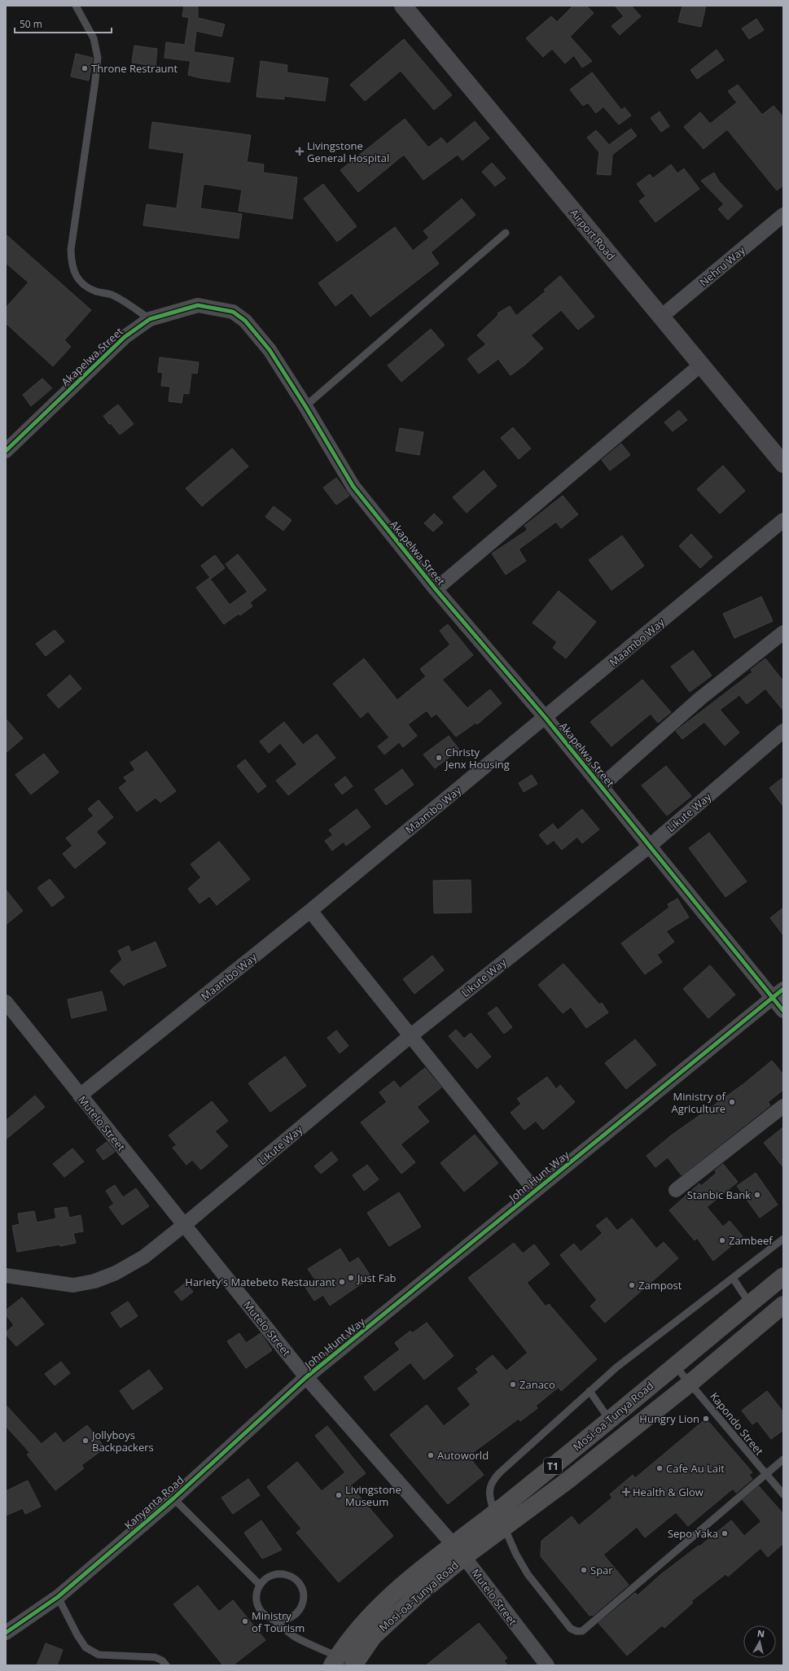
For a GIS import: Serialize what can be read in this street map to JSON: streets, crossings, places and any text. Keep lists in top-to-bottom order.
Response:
{
  "streets": {
    "highway": ["Mosi-oa-Tunya Road", "T1"],
    "street": [
      "Airport Road",
      "Nehru Way",
      "Akapelwa Street",
      "Maambo Way",
      "Likute Way",
      "Mutelo Street",
      "John Hunt Way",
      "Kanyanta Road"
    ],
    "lane": ["Kapondo Street"]
  },
  "crossings": [
    ["Airport Road", "Nehru Way"],
    ["Akapelwa Street", "Maambo Way"],
    ["Akapelwa Street", "Likute Way"],
    ["Akapelwa Street", "John Hunt Way"],
    ["Maambo Way", "Mutelo Street"],
    ["Likute Way", "Mutelo Street"],
    ["Mutelo Street", "John Hunt Way"],
    ["Mutelo Street", "Mosi-oa-Tunya Road"],
    ["Mutelo Street", "Kanyanta Road"],
    ["John Hunt Way", "Kanyanta Road"],
    ["Mosi-oa-Tunya Road", "Kapondo Street"]
  ],
  "places": {
    "other": [
      "Throne Restraunt",
      "Christy Jenx Housing",
      "Ministry of Agriculture",
      "Stanbic Bank",
      "Zambeef",
      "Just Fab",
      "Hariety's Matebeto Restaurant",
      "Zampost",
      "Zanaco",
      "Hungry Lion",
      "Jollyboys Backpackers",
      "Autoworld",
      "Cafe Au Lait",
      "Livingstone Museum",
      "Sepo Yaka",
      "Spar",
      "Ministry of Tourism"
    ],
    "health": ["Livingstone General Hospital", "Health & Glow"]
  },
  "scale_bar": "50 m",
  "north": "top"
}
